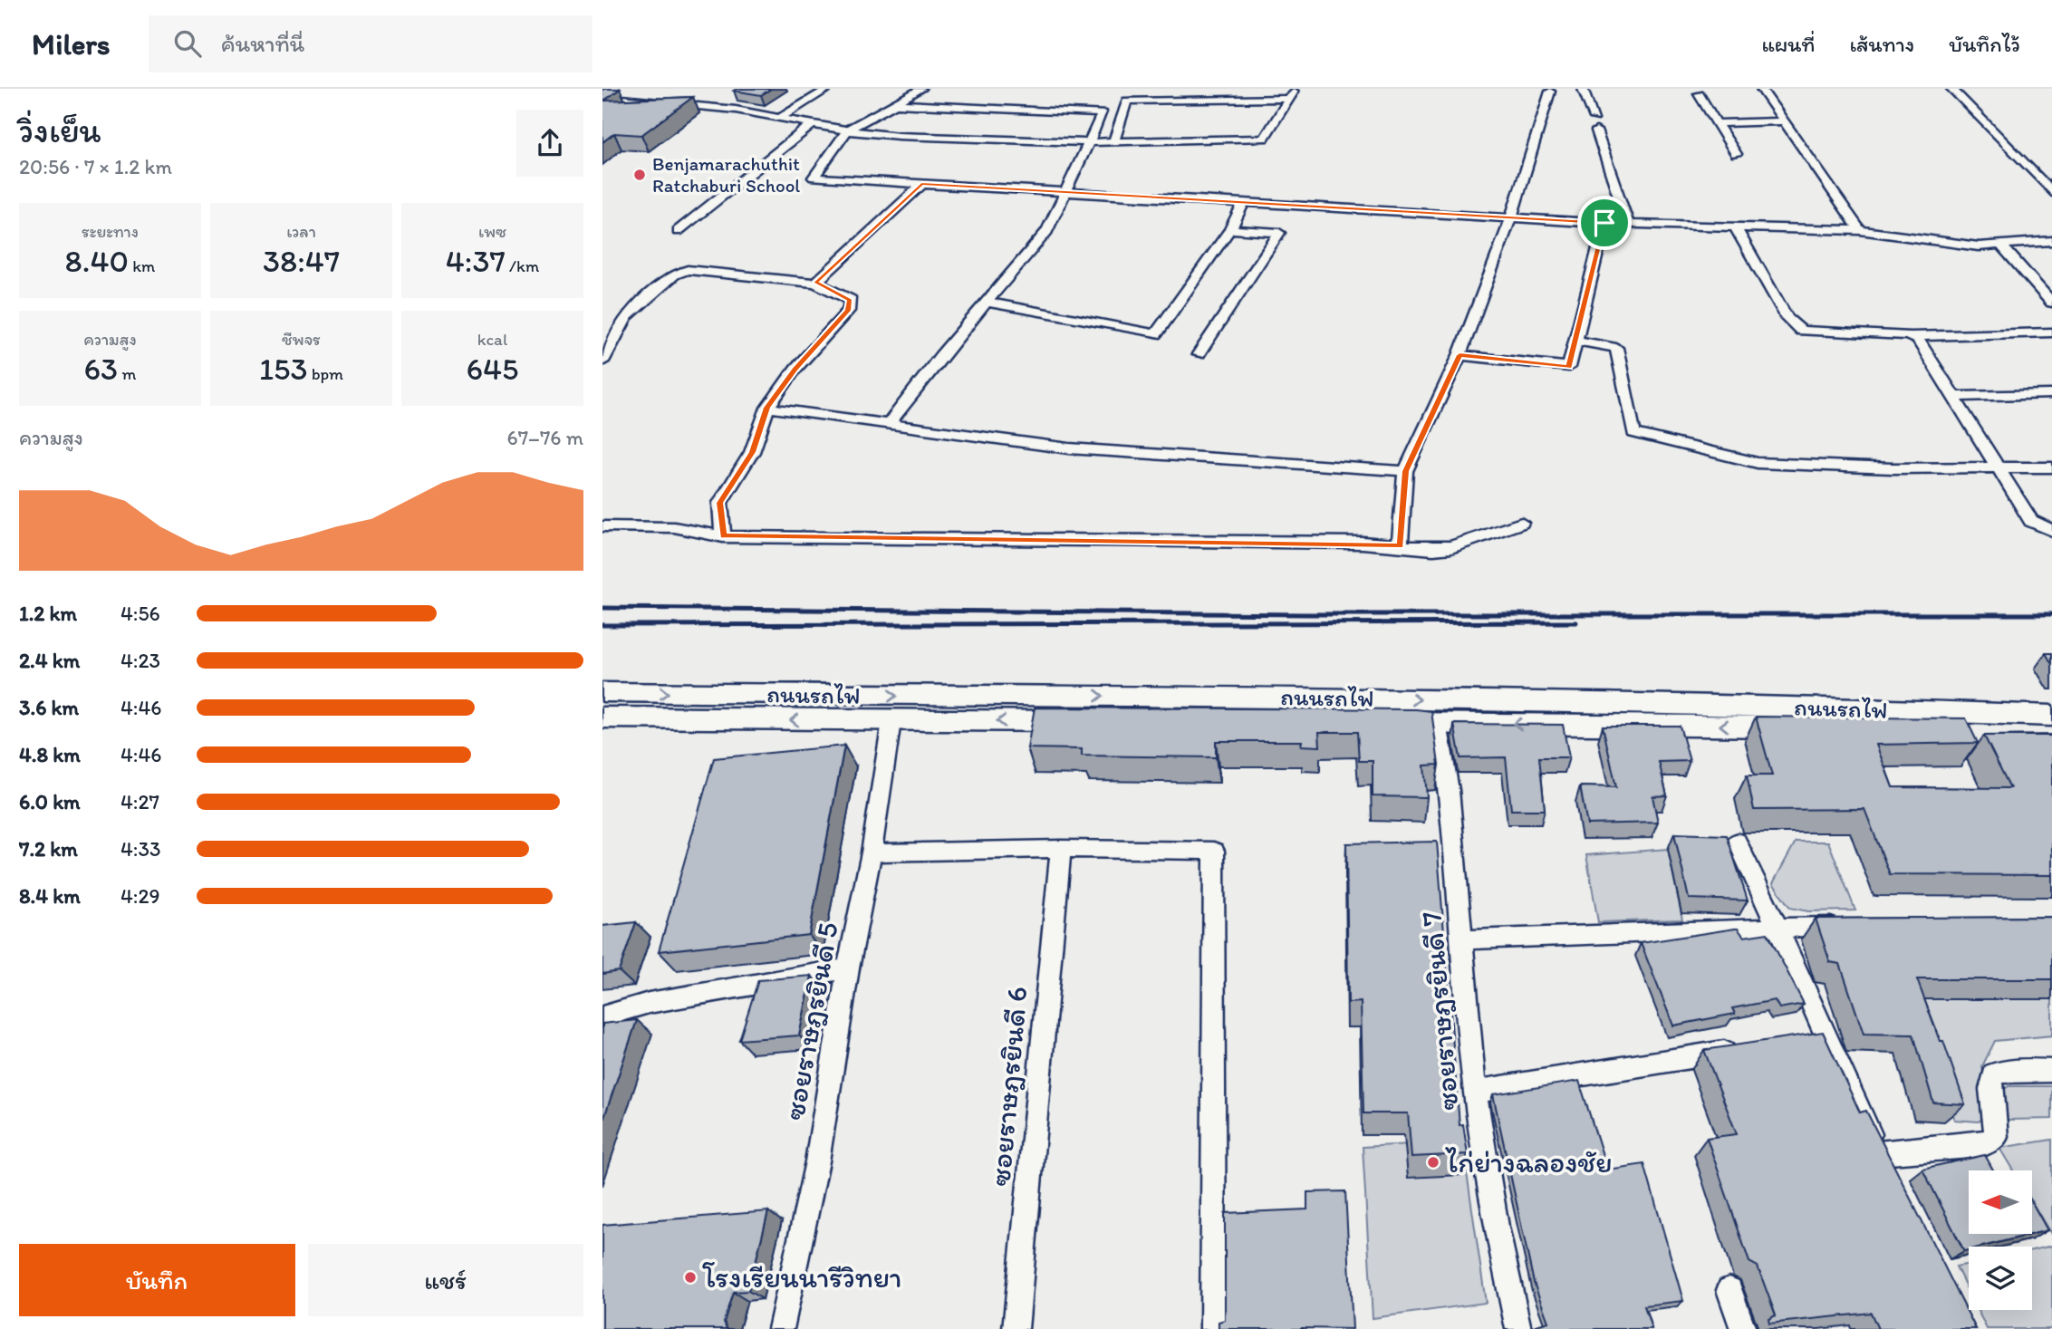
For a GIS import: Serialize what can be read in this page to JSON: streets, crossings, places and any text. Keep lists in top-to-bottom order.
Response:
{
  "streets": {
    "street": [
      "ถนนรถไฟ",
      "ซอยราษฎรยินดี 7",
      "ซอยราษฎรยินดี 5",
      "ซอยราษฎรยินดี 6"
    ]
  },
  "crossings": [
    ["ถนนรถไฟ", "ซอยราษฎรยินดี 7"],
    ["ถนนรถไฟ", "ซอยราษฎรยินดี 5"]
  ],
  "places": ["Benjamarachuthit Ratchaburi School", "ไก่ย่างฉลองชัย", "โรงเรียนนารีวิทยา"],
  "north": "left",
  "page": {
    "header": "Milers",
    "search": "ค้นหาที่นี่",
    "nav": ["แผนที่", "เส้นทาง", "บันทึกไว้"],
    "heading": ["วิ่งเย็น", "20:56 · 7 × 1.2 km"],
    "stats": [
      ["ระยะทาง", "8.40 km"],
      ["เวลา", "38:47"],
      ["เพซ", "4:37 /km"],
      ["ความสูง", "63 m"],
      ["ชีพจร", "153 bpm"],
      ["kcal", "645"]
    ],
    "chart": ["ความสูง", "67–76 m"],
    "list": [
      {
        "name": "1.2 km",
        "note": "4:56"
      },
      {
        "name": "2.4 km",
        "note": "4:23"
      },
      {
        "name": "3.6 km",
        "note": "4:46"
      },
      {
        "name": "4.8 km",
        "note": "4:46"
      },
      {
        "name": "6.0 km",
        "note": "4:27"
      },
      {
        "name": "7.2 km",
        "note": "4:33"
      },
      {
        "name": "8.4 km",
        "note": "4:29"
      }
    ],
    "buttons": ["บันทึก", "แชร์"]
  }
}
